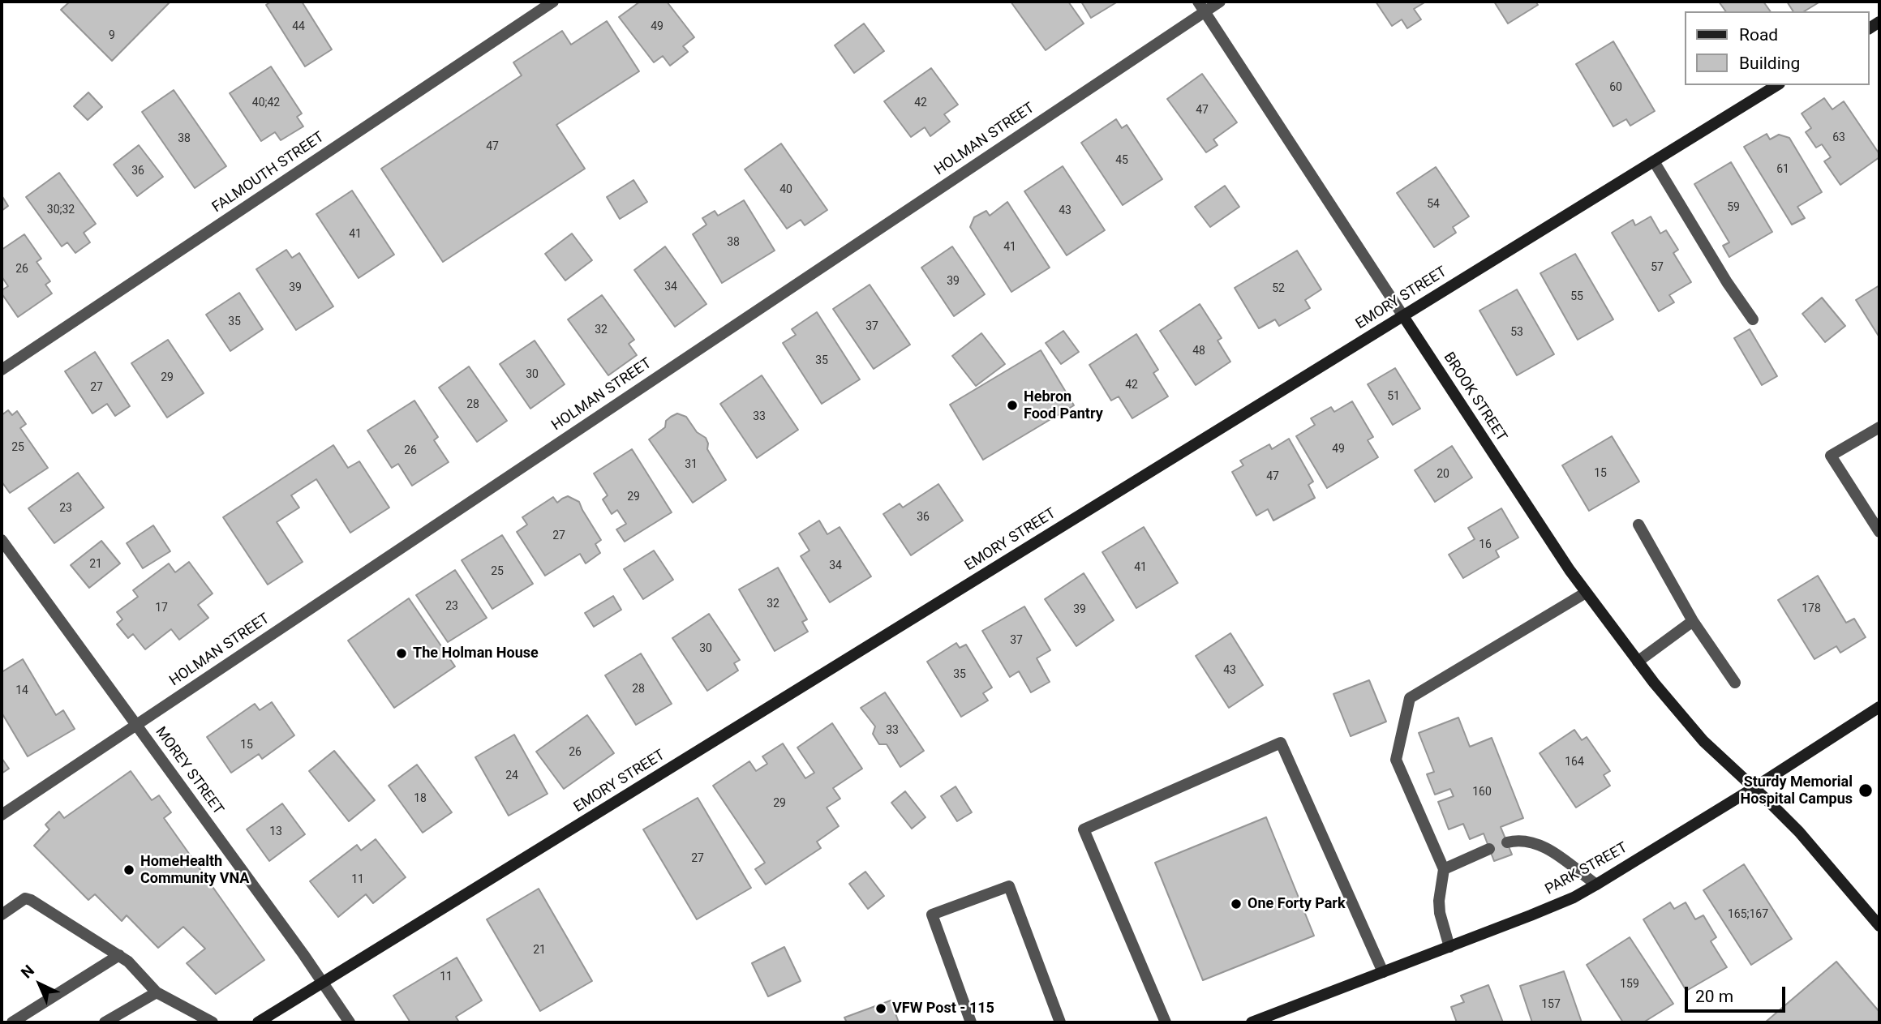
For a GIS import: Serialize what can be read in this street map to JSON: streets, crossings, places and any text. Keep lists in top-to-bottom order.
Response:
{
  "streets": {
    "main road": ["EMORY STREET", "BROOK STREET", "PARK STREET"],
    "street": ["HOLMAN STREET", "FALMOUTH STREET", "MOREY STREET"]
  },
  "crossings": [
    ["HOLMAN STREET", "BROOK STREET"],
    ["HOLMAN STREET", "MOREY STREET"],
    ["EMORY STREET", "BROOK STREET"],
    ["EMORY STREET", "MOREY STREET"],
    ["BROOK STREET", "PARK STREET"]
  ],
  "places": [
    "Hebron Food Pantry",
    "The Holman House",
    "Sturdy Memorial Hospital Campus",
    "HomeHealth Community VNA",
    "One Forty Park",
    "VFW Post - 115"
  ],
  "house_numbers": [
    "44",
    "49",
    "9",
    "60",
    "40;42",
    "42",
    "47",
    "63",
    "38",
    "47",
    "45",
    "61",
    "36",
    "40",
    "54",
    "59",
    "30;32",
    "43",
    "41",
    "38",
    "41",
    "57",
    "26",
    "39",
    "34",
    "39",
    "52",
    "55",
    "35",
    "37",
    "32",
    "53",
    "48",
    "35",
    "30",
    "29",
    "42",
    "27",
    "51",
    "28",
    "33",
    "25",
    "49",
    "26",
    "31",
    "15",
    "20",
    "47",
    "29",
    "23",
    "36",
    "27",
    "16",
    "21",
    "34",
    "41",
    "25",
    "32",
    "23",
    "17",
    "178",
    "39",
    "37",
    "30",
    "43",
    "35",
    "28",
    "14",
    "33",
    "15",
    "26",
    "164",
    "24",
    "160",
    "18",
    "29",
    "13",
    "27",
    "11",
    "165;167",
    "21",
    "11",
    "159",
    "157"
  ],
  "legend": ["Road", "Building"],
  "scale_bar": "20 m",
  "north": "top left"
}
